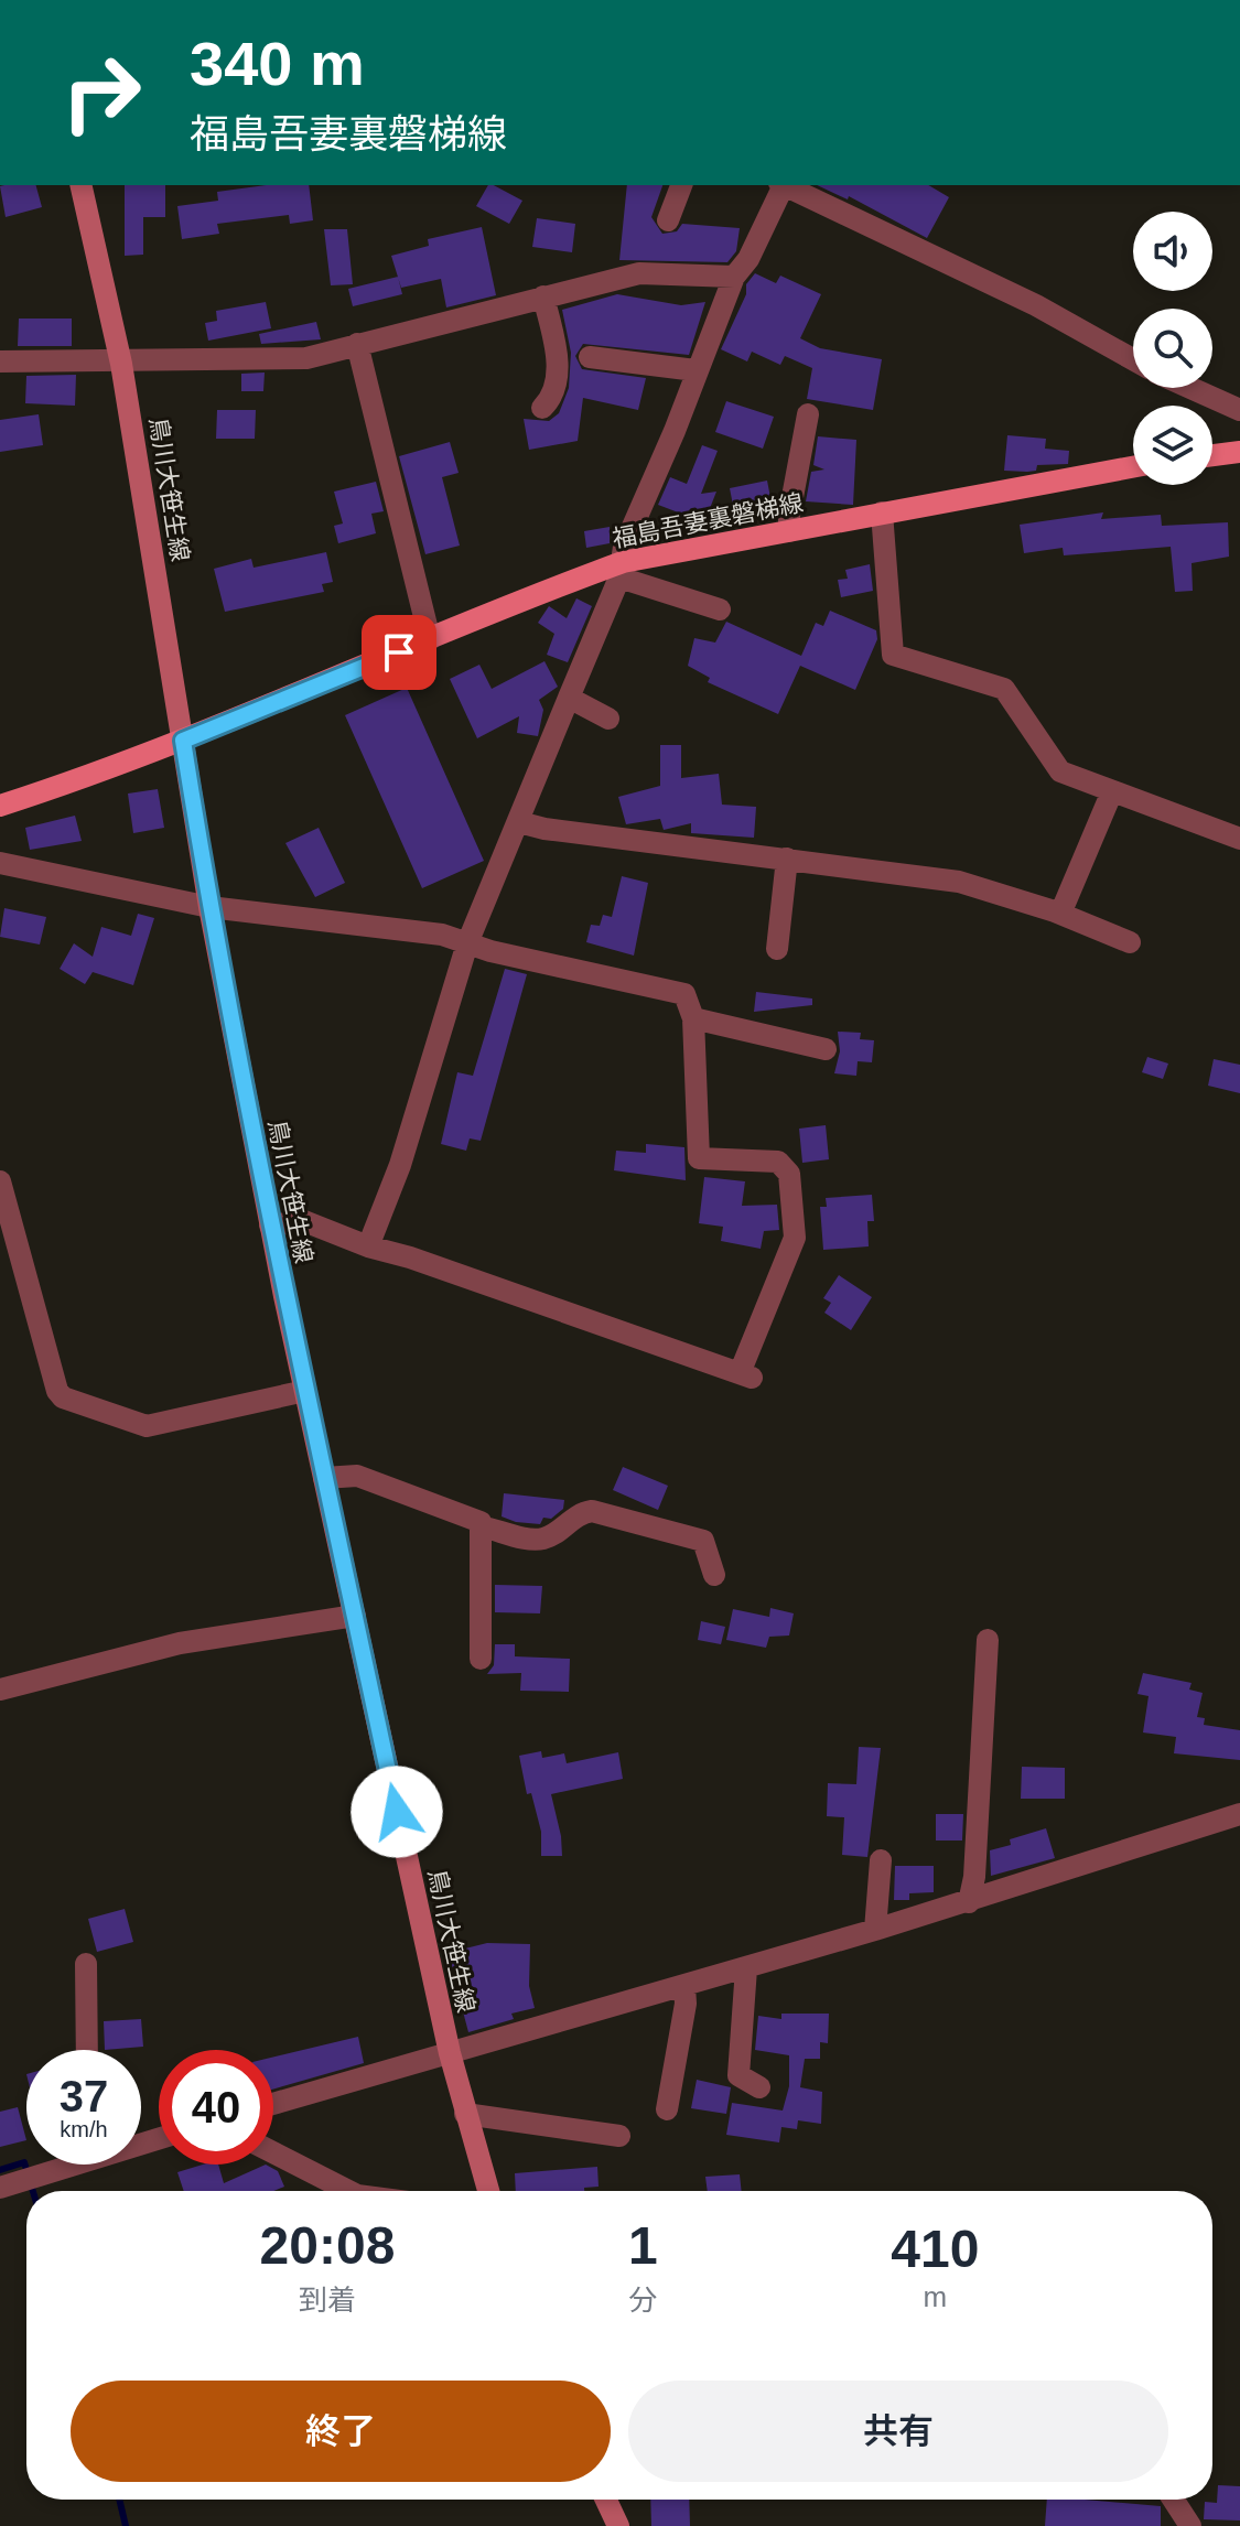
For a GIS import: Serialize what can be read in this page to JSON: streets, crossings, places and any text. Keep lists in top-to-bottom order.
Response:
{
  "streets": {
    "main road": ["福島吾妻裏磐梯線"],
    "street": ["鳥川大笹生線"]
  },
  "crossings": [
    ["鳥川大笹生線", "福島吾妻裏磐梯線"]
  ],
  "page": {
    "turn": ["340 m", "福島吾妻裏磐梯線"],
    "speed": "37 km/h",
    "limit": "40",
    "eta": [
      "20:08",
      "到着",
      "1",
      "分",
      "410",
      "m"
    ],
    "buttons": ["終了", "共有"]
  }
}
